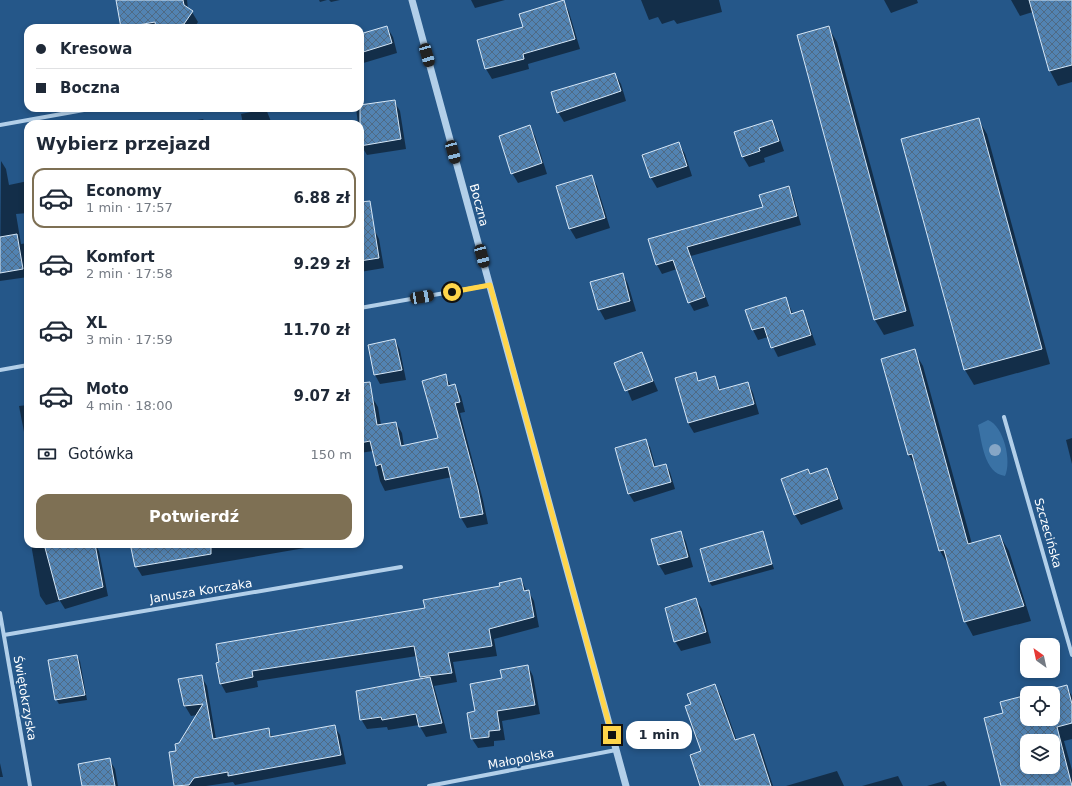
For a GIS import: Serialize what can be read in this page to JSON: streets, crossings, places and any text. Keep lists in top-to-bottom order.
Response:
{
  "streets": {
    "street": [
      "Boczna",
      "Szczecińska",
      "Janusza Korczaka",
      "Świętokrzyska",
      "Małopolska"
    ]
  },
  "crossings": [
    ["Boczna", "Małopolska"],
    ["Janusza Korczaka", "Świętokrzyska"]
  ],
  "north": "top left",
  "page": {
    "banner": ["Kresowa", "Boczna"],
    "heading": "Wybierz przejazd",
    "list": [
      {
        "name": "Economy",
        "note": "1 min · 17:57",
        "value": "6.88 zł"
      },
      {
        "name": "Komfort",
        "note": "2 min · 17:58",
        "value": "9.29 zł"
      },
      {
        "name": "XL",
        "note": "3 min · 17:59",
        "value": "11.70 zł"
      },
      {
        "name": "Moto",
        "note": "4 min · 18:00",
        "value": "9.07 zł"
      }
    ],
    "pay": ["Gotówka", "150 m"],
    "buttons": "Potwierdź",
    "bubble": "1 min"
  }
}
